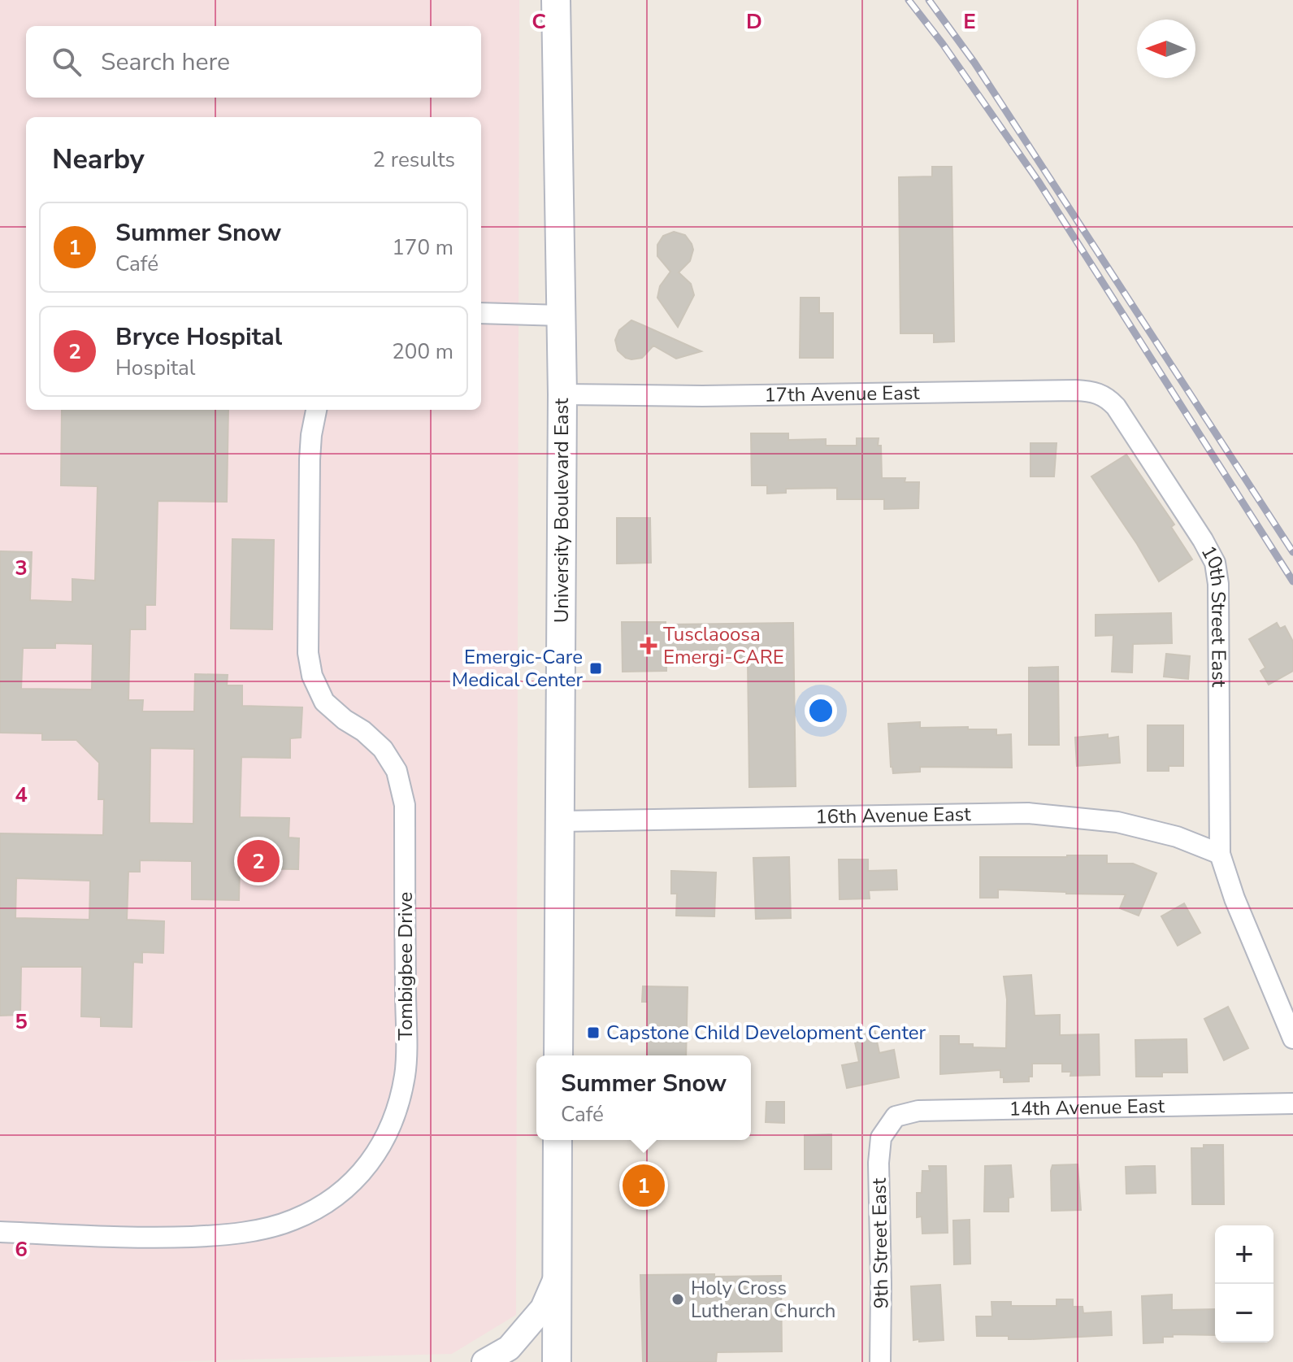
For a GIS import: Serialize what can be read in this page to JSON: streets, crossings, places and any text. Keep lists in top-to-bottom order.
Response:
{
  "streets": {
    "main road": ["University Boulevard East"],
    "street": [
      "17th Avenue East",
      "10th Street East",
      "16th Avenue East",
      "Tombigbee Drive",
      "14th Avenue East",
      "9th Street East"
    ]
  },
  "crossings": [
    ["17th Avenue East", "University Boulevard East"],
    ["17th Avenue East", "10th Street East"],
    ["University Boulevard East", "16th Avenue East"],
    ["10th Street East", "16th Avenue East"],
    ["14th Avenue East", "9th Street East"]
  ],
  "places": {
    "health": ["Tusclaoosa Emergi-CARE"],
    "transit": ["Emergic-Care Medical Center", "Capstone Child Development Center"],
    "other": ["Holy Cross Lutheran Church"]
  },
  "north": "left",
  "page": {
    "search": "Search here",
    "heading": ["Nearby", "2 results"],
    "list": [
      {
        "mark": "1",
        "name": "Summer Snow",
        "note": "Café",
        "value": "170 m"
      },
      {
        "mark": "2",
        "name": "Bryce Hospital",
        "note": "Hospital",
        "value": "200 m"
      }
    ],
    "pins": ["2", "1"],
    "popup": ["Summer Snow", "Café"],
    "map_buttons": ["+", "−"]
  },
  "grid": {
    "columns": ["C", "D", "E"],
    "rows": [
      "3",
      "4",
      "5",
      "6"
    ]
  }
}
